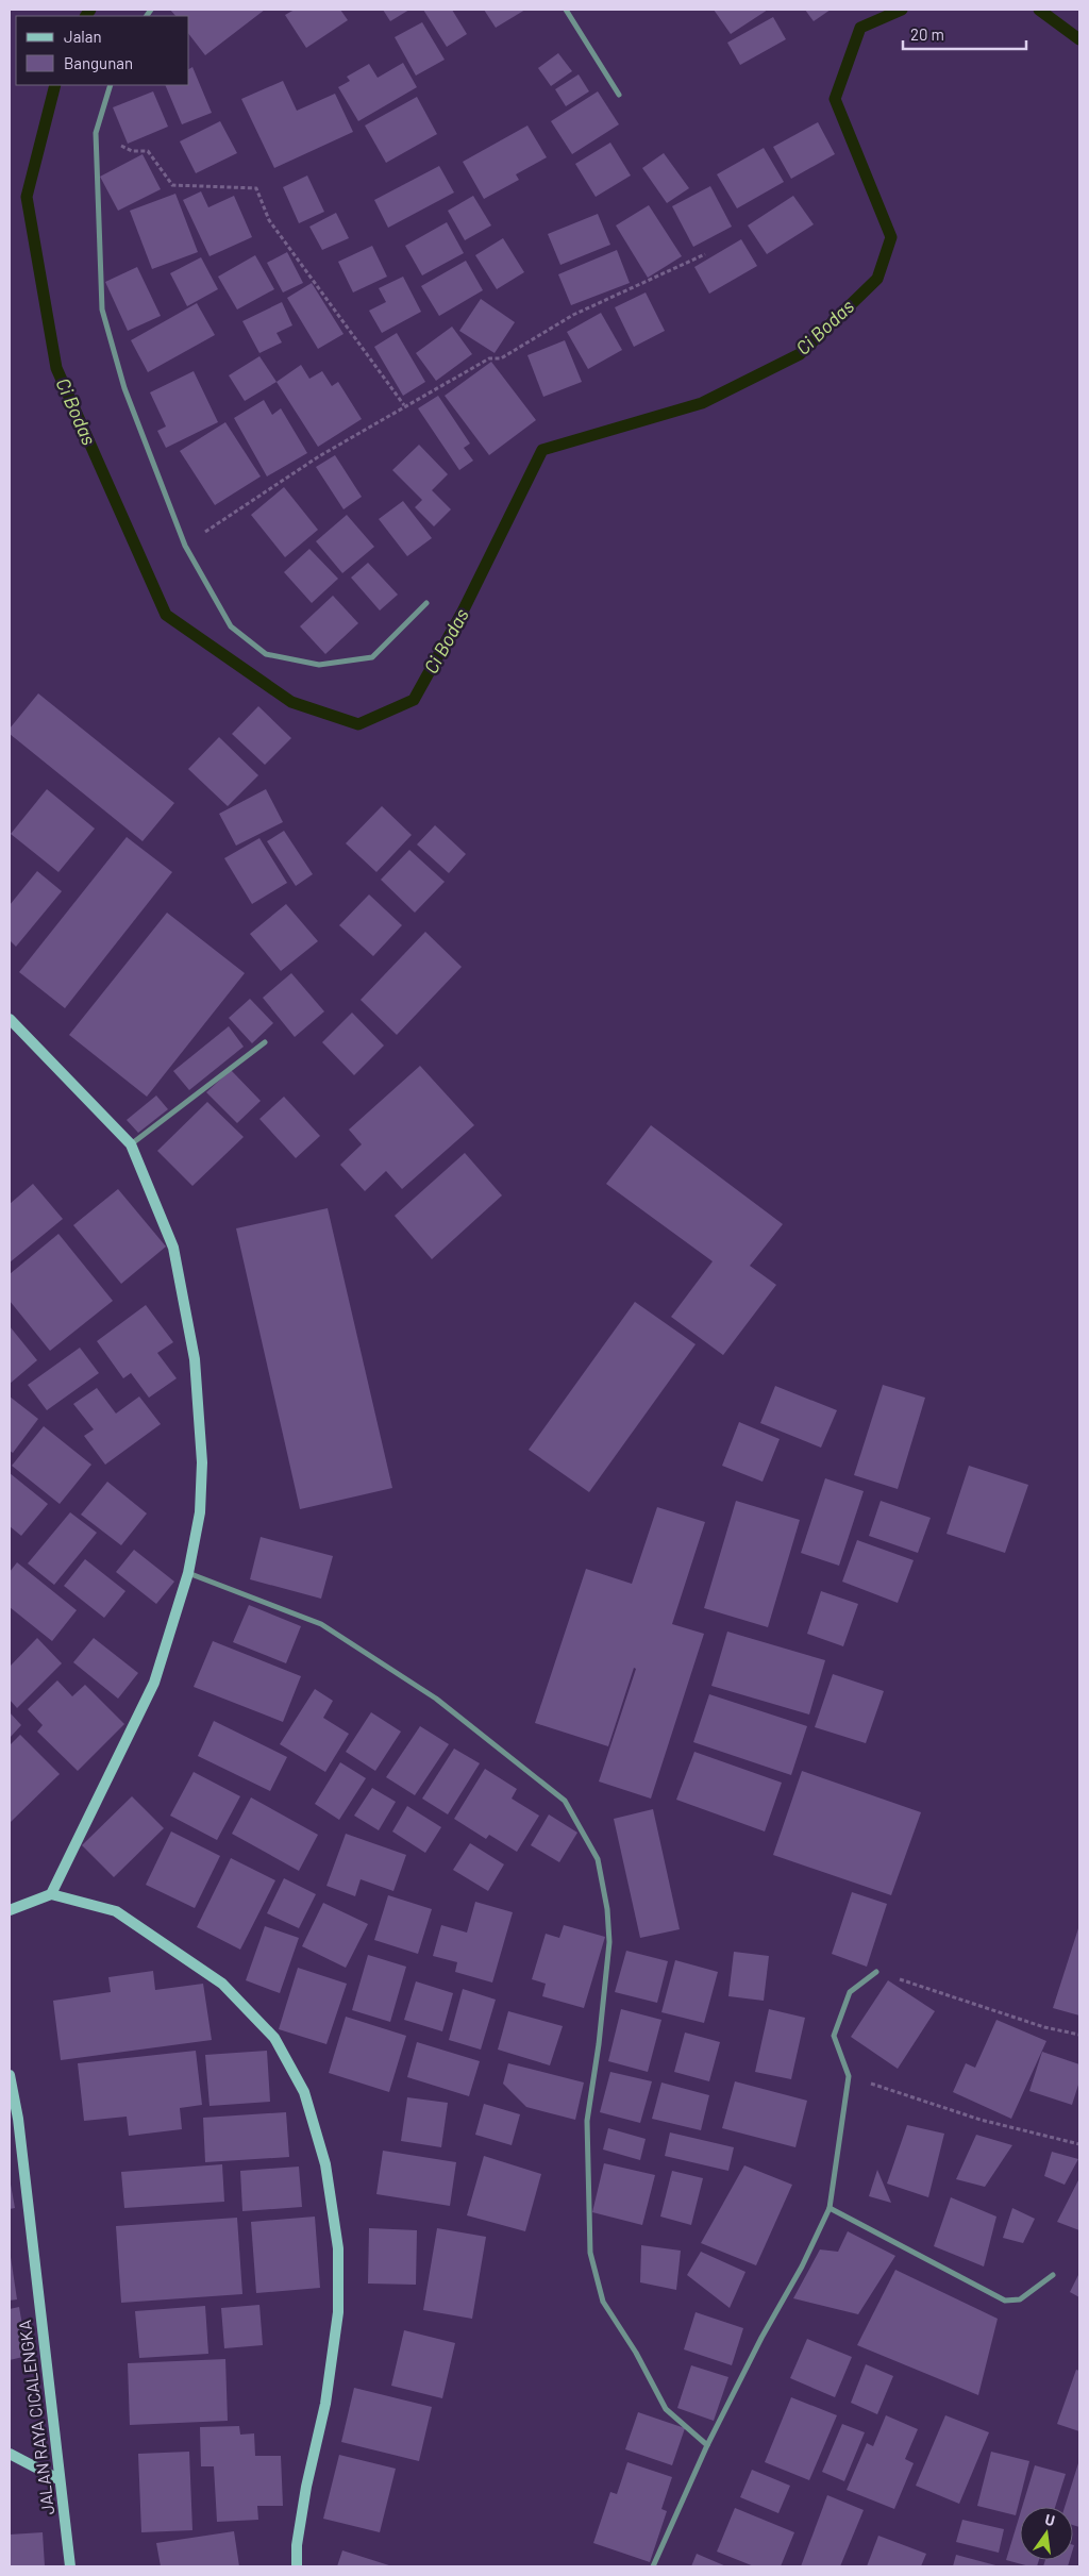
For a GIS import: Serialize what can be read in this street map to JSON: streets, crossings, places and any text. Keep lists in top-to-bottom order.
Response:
{
  "streets": {
    "street": ["JALAN RAYA CICALENGKA"]
  },
  "water": ["Ci Bodas"],
  "legend": ["Jalan", "Bangunan"],
  "scale_bar": "20 m",
  "north": "top"
}
